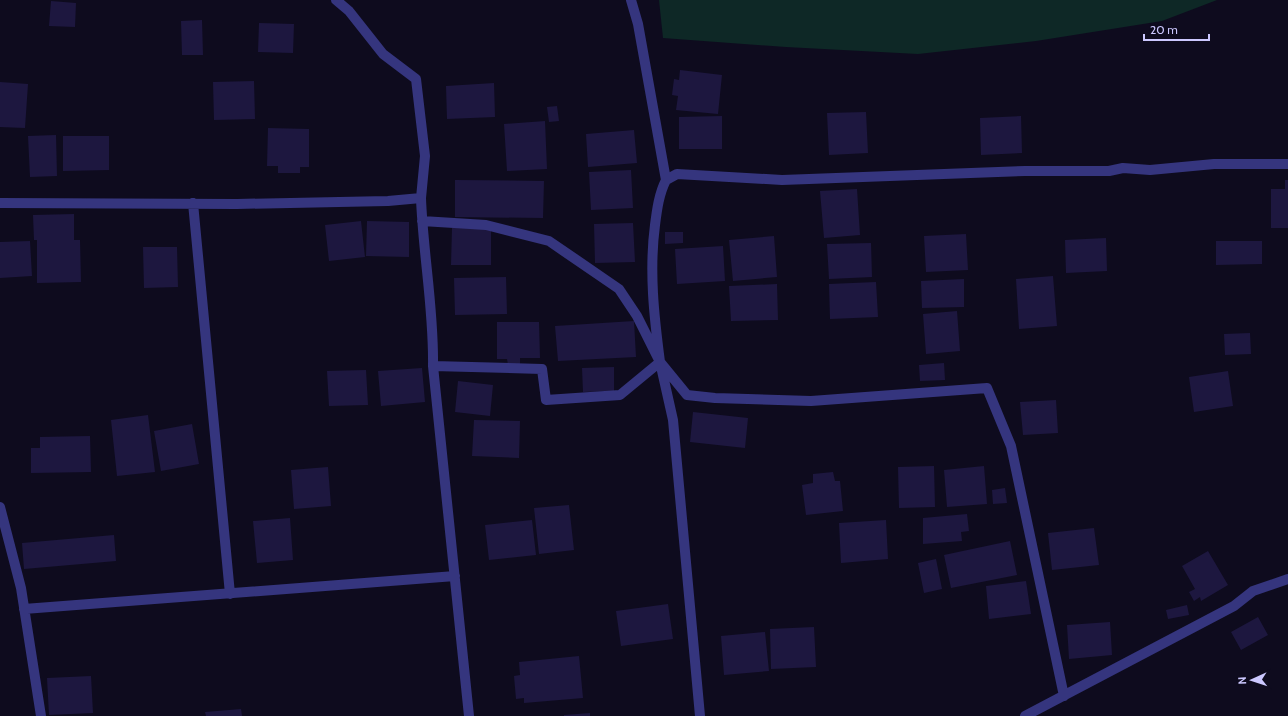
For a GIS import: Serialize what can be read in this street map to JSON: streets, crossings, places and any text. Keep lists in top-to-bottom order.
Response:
{
  "scale_bar": "20 m",
  "north": "left"
}
